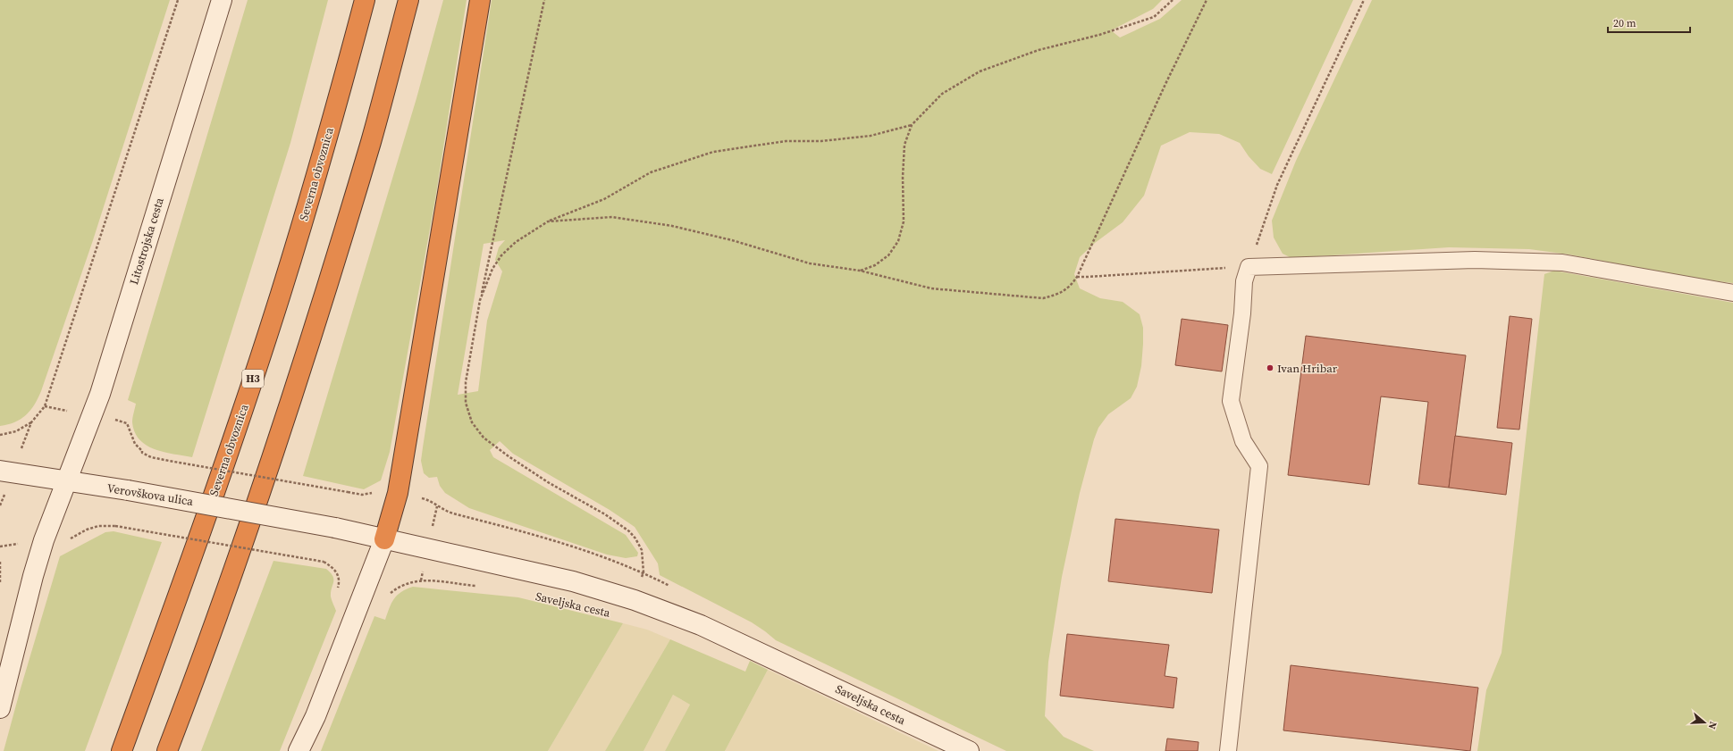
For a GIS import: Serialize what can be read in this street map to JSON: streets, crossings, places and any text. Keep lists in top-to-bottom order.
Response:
{
  "streets": {
    "highway": ["Severna obvoznica", "H3"],
    "main road": ["Litostrojska cesta", "Verovškova ulica", "Saveljska cesta"]
  },
  "crossings": [
    ["Litostrojska cesta", "Verovškova ulica"],
    ["Verovškova ulica", "Saveljska cesta"]
  ],
  "places": ["Ivan Hribar"],
  "scale_bar": "20 m",
  "north": "right"
}
